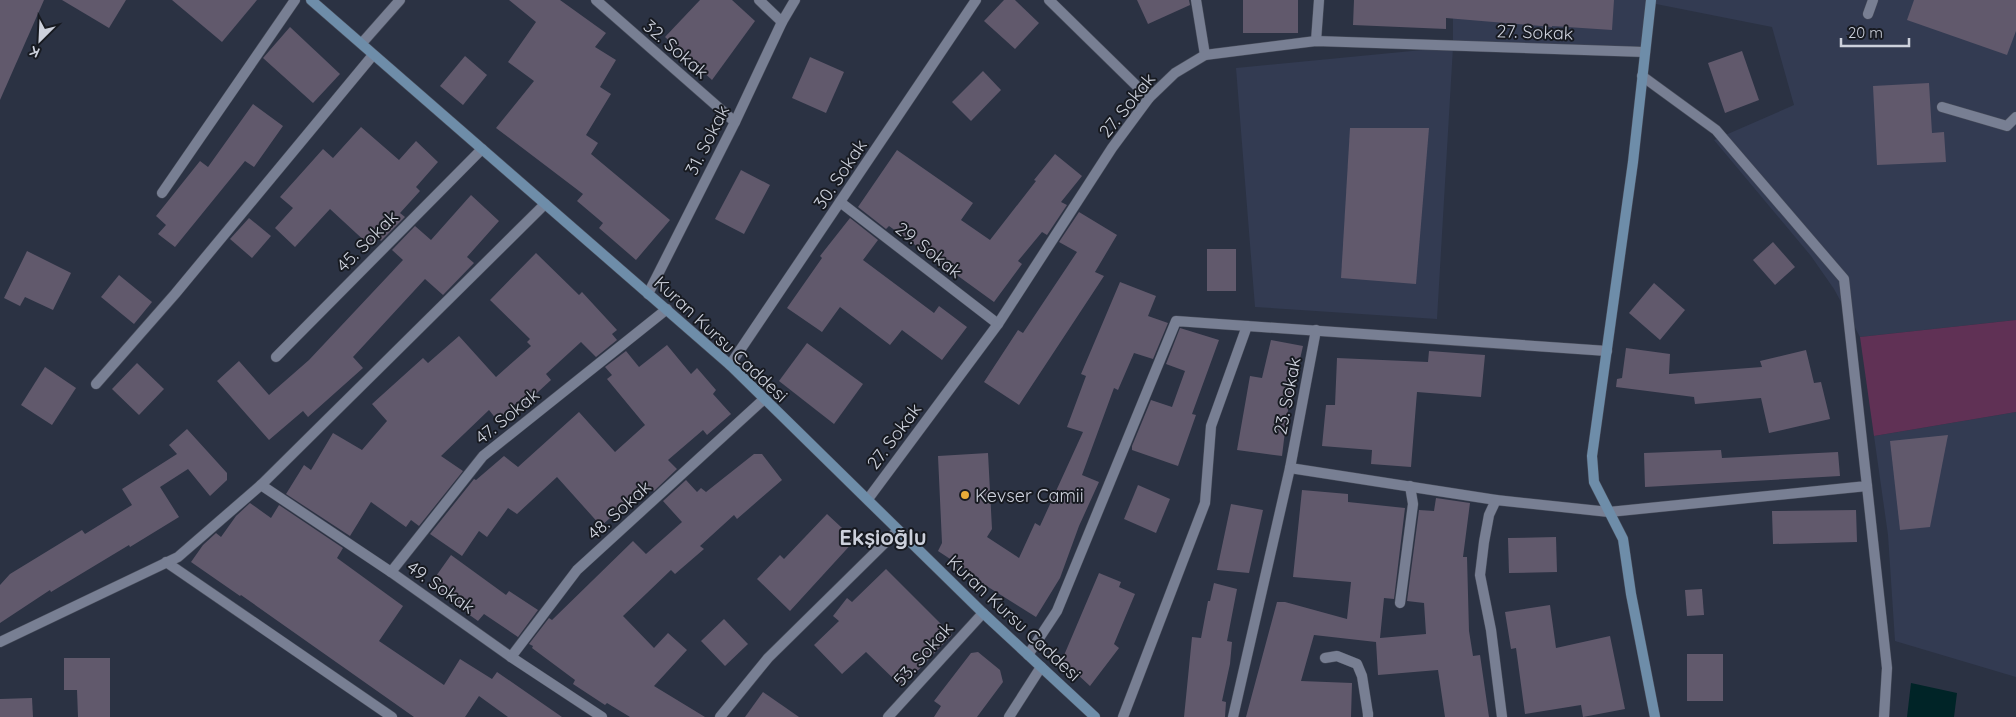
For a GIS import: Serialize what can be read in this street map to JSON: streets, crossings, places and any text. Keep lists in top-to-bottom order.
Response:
{
  "streets": {
    "main road": ["Kuran Kursu Caddesi"],
    "street": [
      "27. Sokak",
      "32. Sokak",
      "31. Sokak",
      "30. Sokak",
      "45. Sokak",
      "29. Sokak",
      "23. Sokak",
      "47. Sokak",
      "48. Sokak",
      "49. Sokak",
      "53. Sokak"
    ]
  },
  "crossings": [
    ["27. Sokak", "29. Sokak"],
    ["27. Sokak", "Kuran Kursu Caddesi"],
    ["32. Sokak", "31. Sokak"],
    ["31. Sokak", "Kuran Kursu Caddesi"],
    ["30. Sokak", "29. Sokak"],
    ["30. Sokak", "Kuran Kursu Caddesi"],
    ["45. Sokak", "Kuran Kursu Caddesi"],
    ["Kuran Kursu Caddesi", "47. Sokak"],
    ["Kuran Kursu Caddesi", "48. Sokak"],
    ["Kuran Kursu Caddesi", "53. Sokak"],
    ["47. Sokak", "49. Sokak"],
    ["48. Sokak", "49. Sokak"]
  ],
  "districts": ["Ekşioğlu"],
  "places": ["Kevser Camii"],
  "scale_bar": "20 m",
  "north": "bottom left"
}
